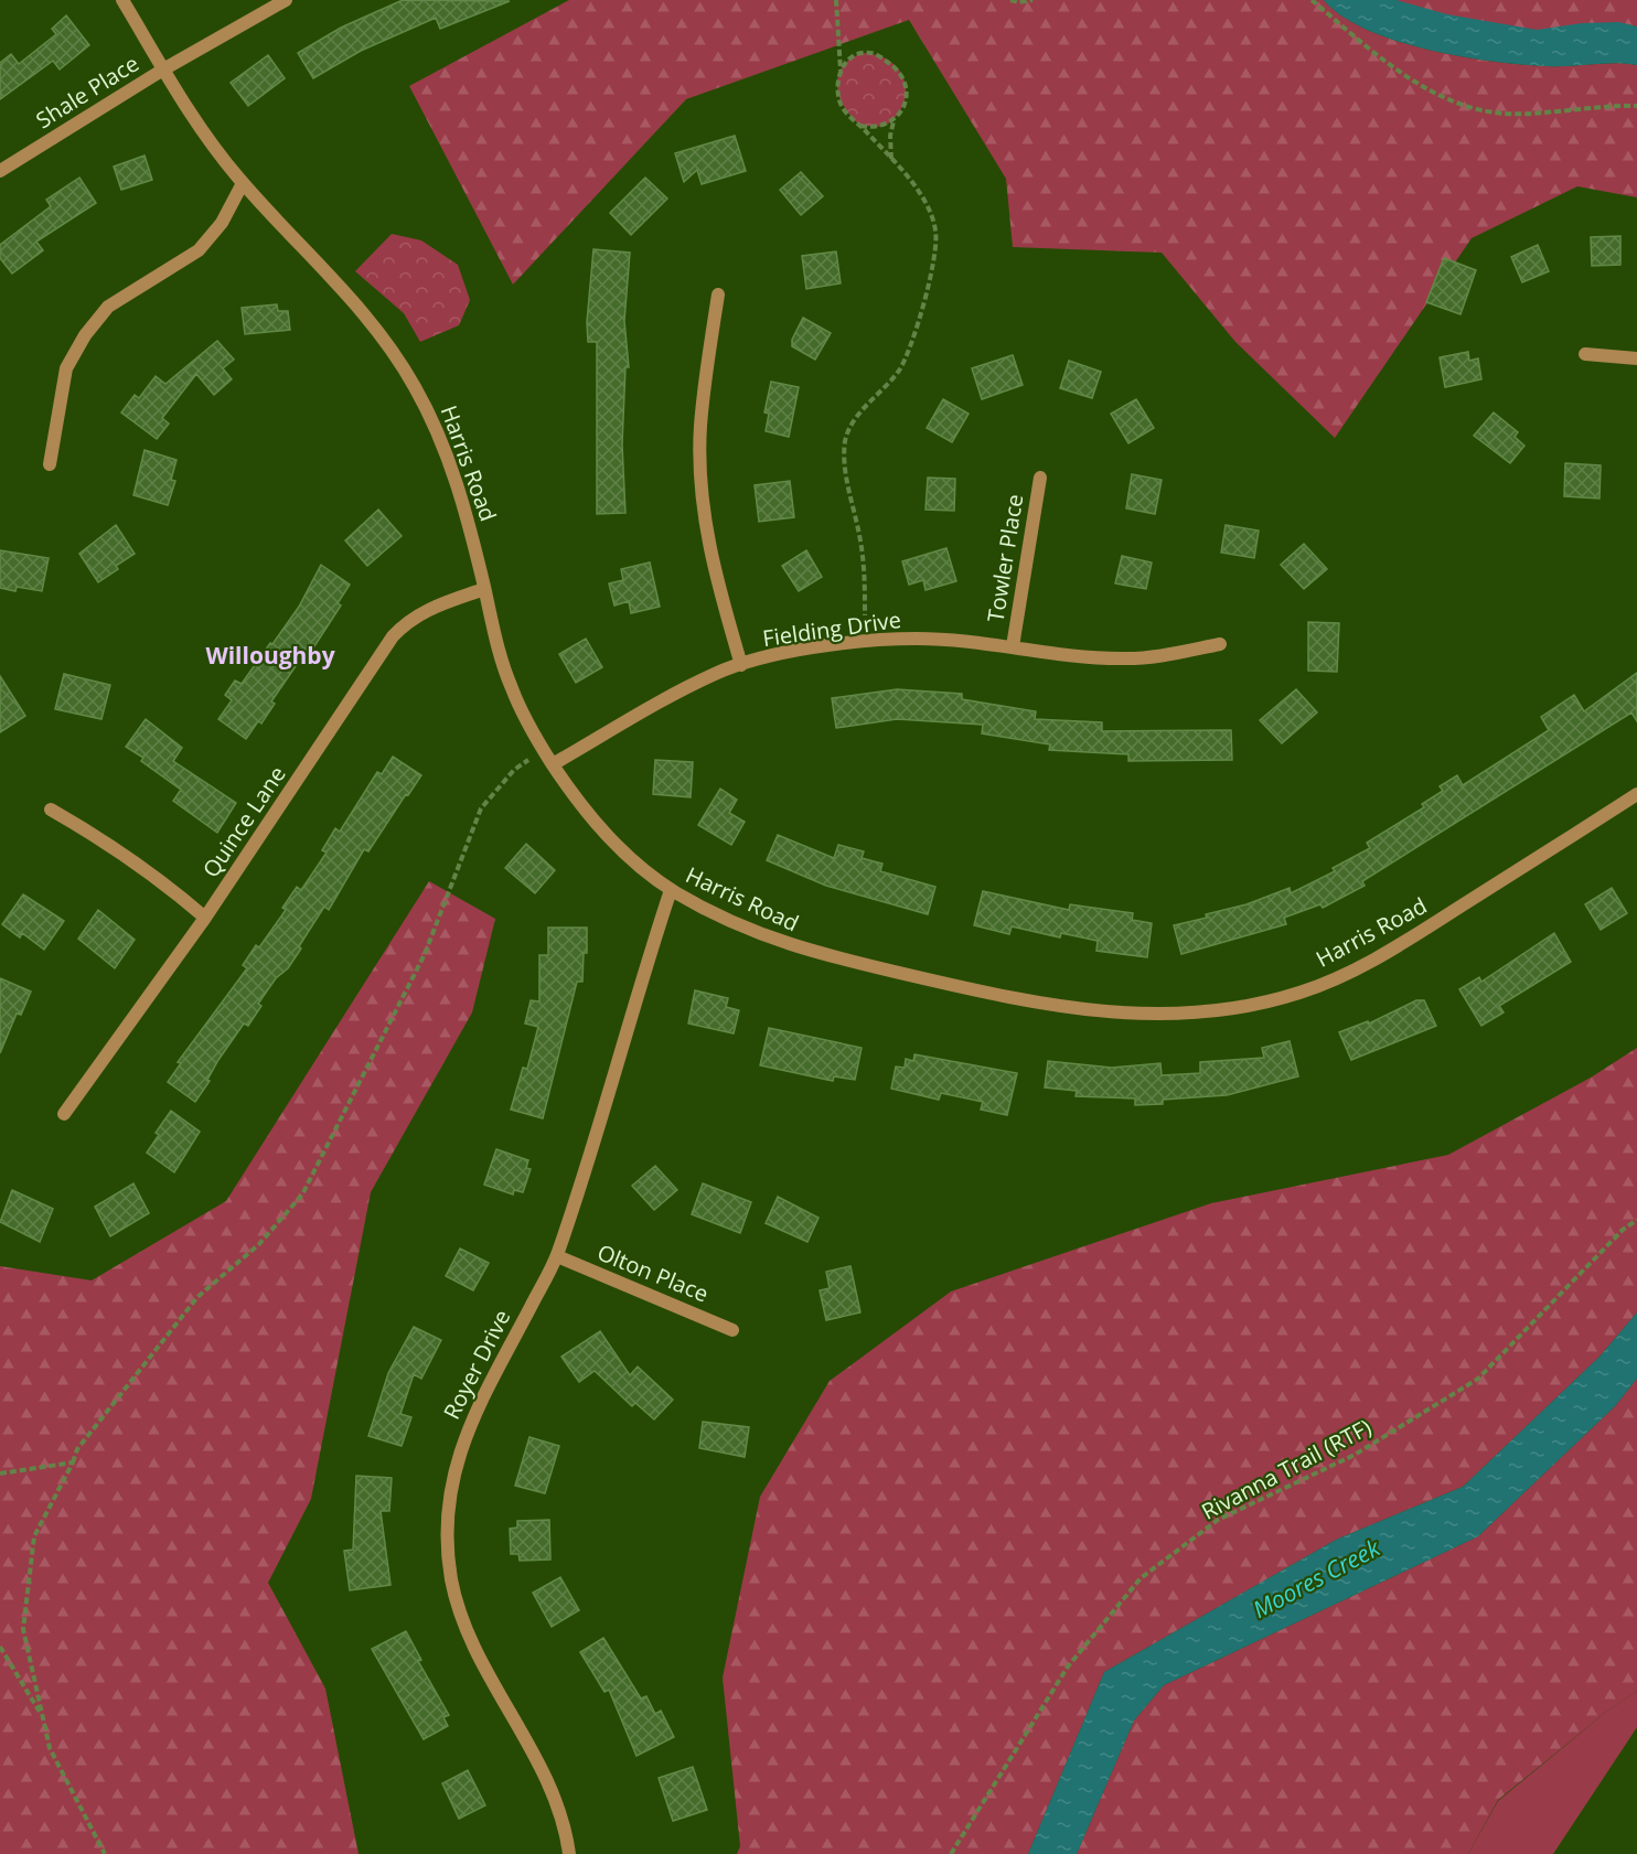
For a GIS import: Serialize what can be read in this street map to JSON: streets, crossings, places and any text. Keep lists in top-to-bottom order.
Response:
{
  "streets": {
    "street": [
      "Shale Place",
      "Harris Road",
      "Towler Place",
      "Fielding Drive",
      "Quince Lane",
      "Olton Place",
      "Royer Drive"
    ],
    "path": ["Rivanna Trail (RTF)"]
  },
  "crossings": [
    ["Shale Place", "Harris Road"],
    ["Harris Road", "Fielding Drive"],
    ["Harris Road", "Quince Lane"],
    ["Harris Road", "Royer Drive"],
    ["Towler Place", "Fielding Drive"],
    ["Olton Place", "Royer Drive"]
  ],
  "districts": ["Willoughby"],
  "water": ["Moores Creek"]
}
